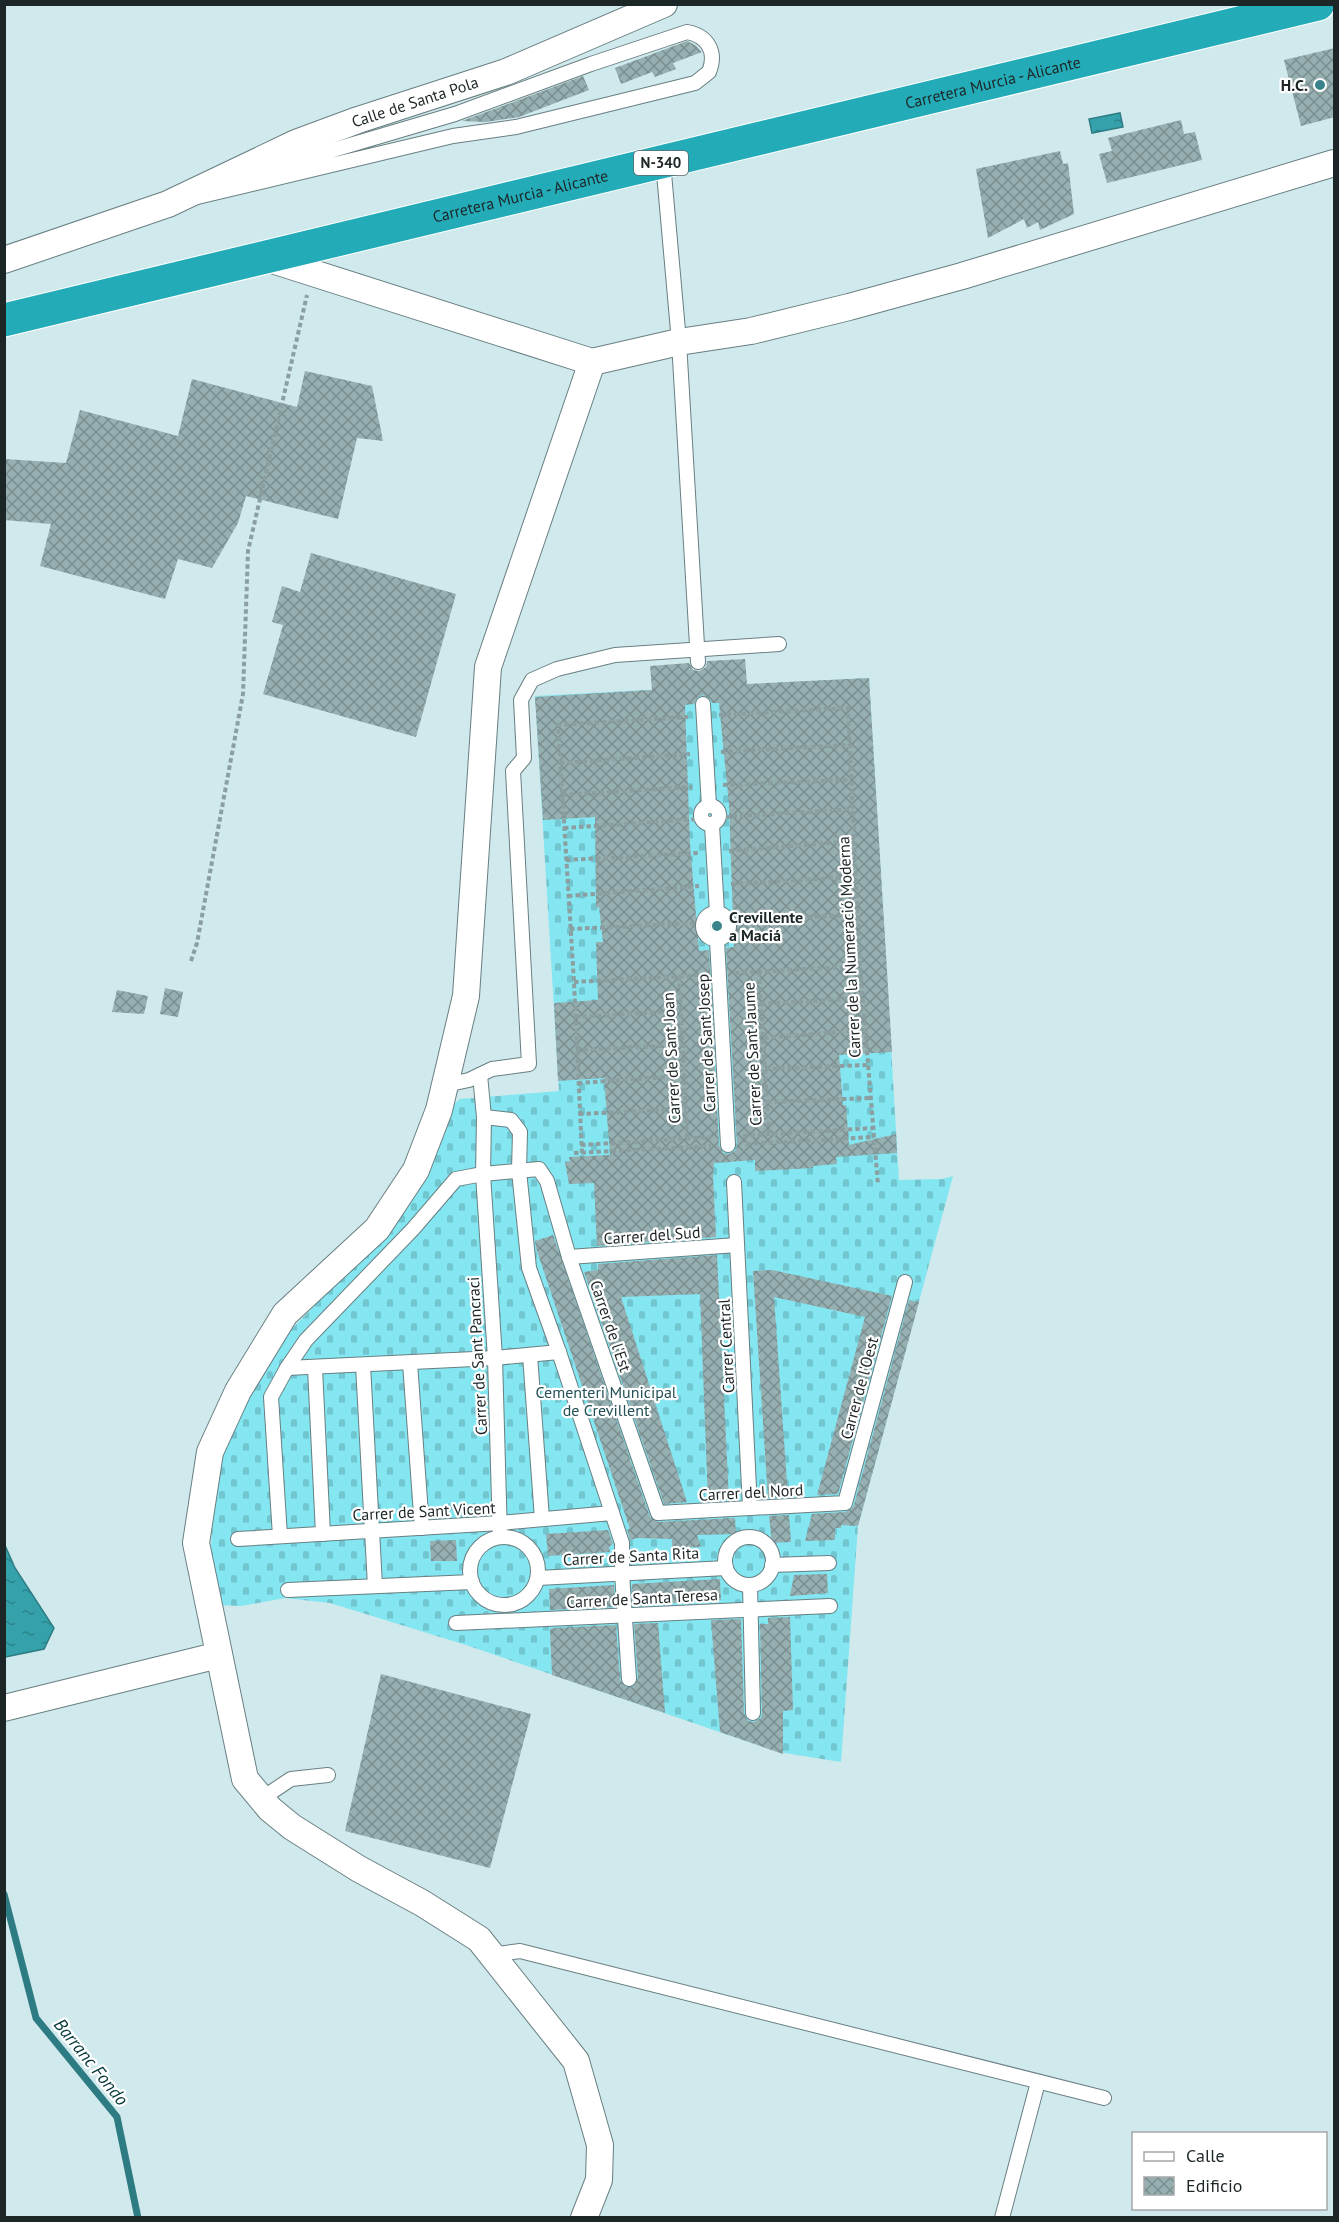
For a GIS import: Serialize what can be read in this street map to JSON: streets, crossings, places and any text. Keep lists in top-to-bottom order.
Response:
{
  "streets": {
    "highway": ["Carretera Murcia - Alicante", "N-340"],
    "street": ["Calle de Santa Pola"],
    "lane": [
      "Carrer de Sant Josep",
      "Carrer del Sud",
      "Carrer de l'Est",
      "Carrer Central",
      "Carrer de Sant Pancraci",
      "Carrer de l'Oest",
      "Carrer del Nord",
      "Carrer de Sant Vicent",
      "Carrer de Santa Rita",
      "Carrer de Santa Teresa"
    ],
    "path": ["Carrer de la Numeració Moderna", "Carrer de Sant Jaume", "Carrer de Sant Joan"]
  },
  "crossings": [
    ["Carrer del Sud", "Carrer de l'Est"],
    ["Carrer del Sud", "Carrer Central"],
    ["Carrer de l'Est", "Carrer del Nord"],
    ["Carrer Central", "Carrer del Nord"],
    ["Carrer de Sant Pancraci", "Carrer de Sant Vicent"],
    ["Carrer de Sant Pancraci", "Carrer de Santa Rita"],
    ["Carrer de l'Oest", "Carrer del Nord"],
    ["Carrer de Sant Vicent", "Carrer de Santa Rita"]
  ],
  "water": ["Barranc Fondo"],
  "parks": ["Cementeri Municipal de Crevillent"],
  "places": ["H.C.", "Crevillente a Maciá"],
  "legend": ["Calle", "Edificio"]
}
